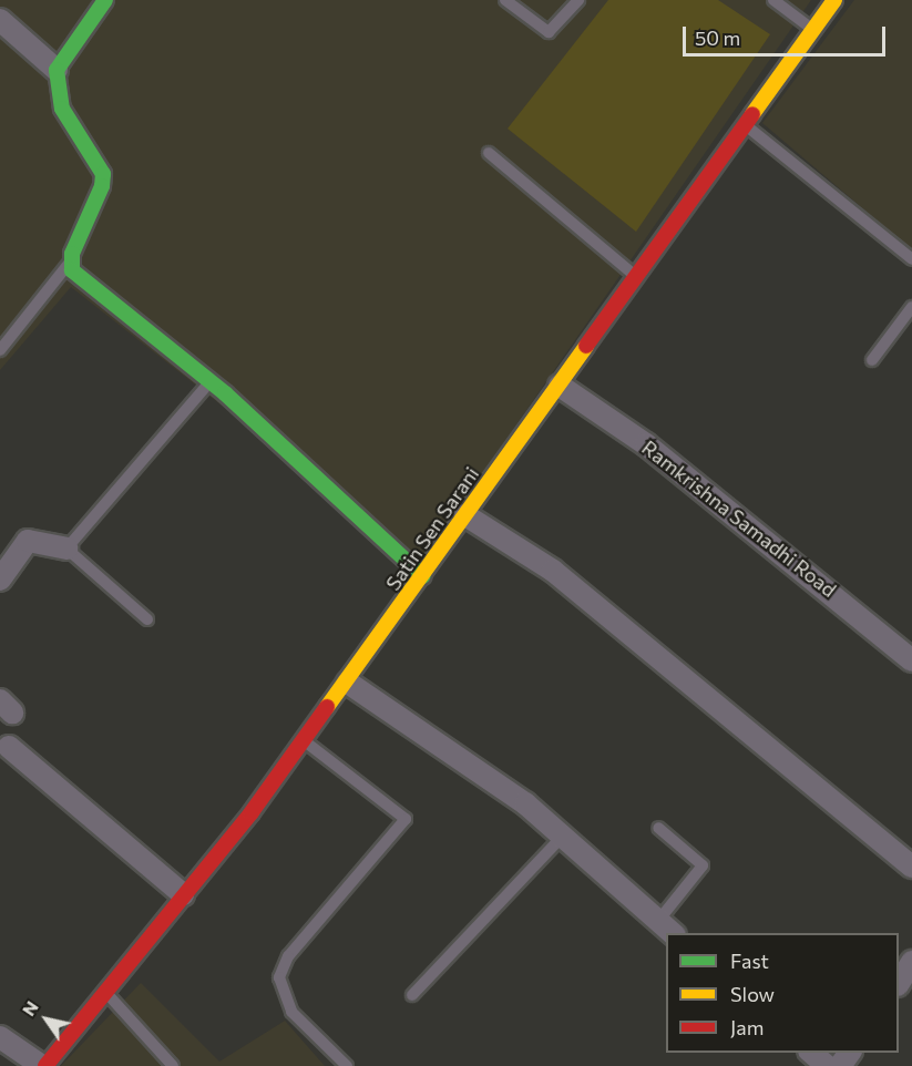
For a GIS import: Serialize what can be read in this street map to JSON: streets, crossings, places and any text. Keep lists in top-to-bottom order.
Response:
{
  "streets": {
    "main road": ["Satin Sen Sarani"],
    "street": ["Ramkrishna Samadhi Road"]
  },
  "crossings": [
    ["Ramkrishna Samadhi Road", "Satin Sen Sarani"]
  ],
  "legend": ["Fast", "Slow", "Jam"],
  "scale_bar": "50 m",
  "north": "top left"
}
